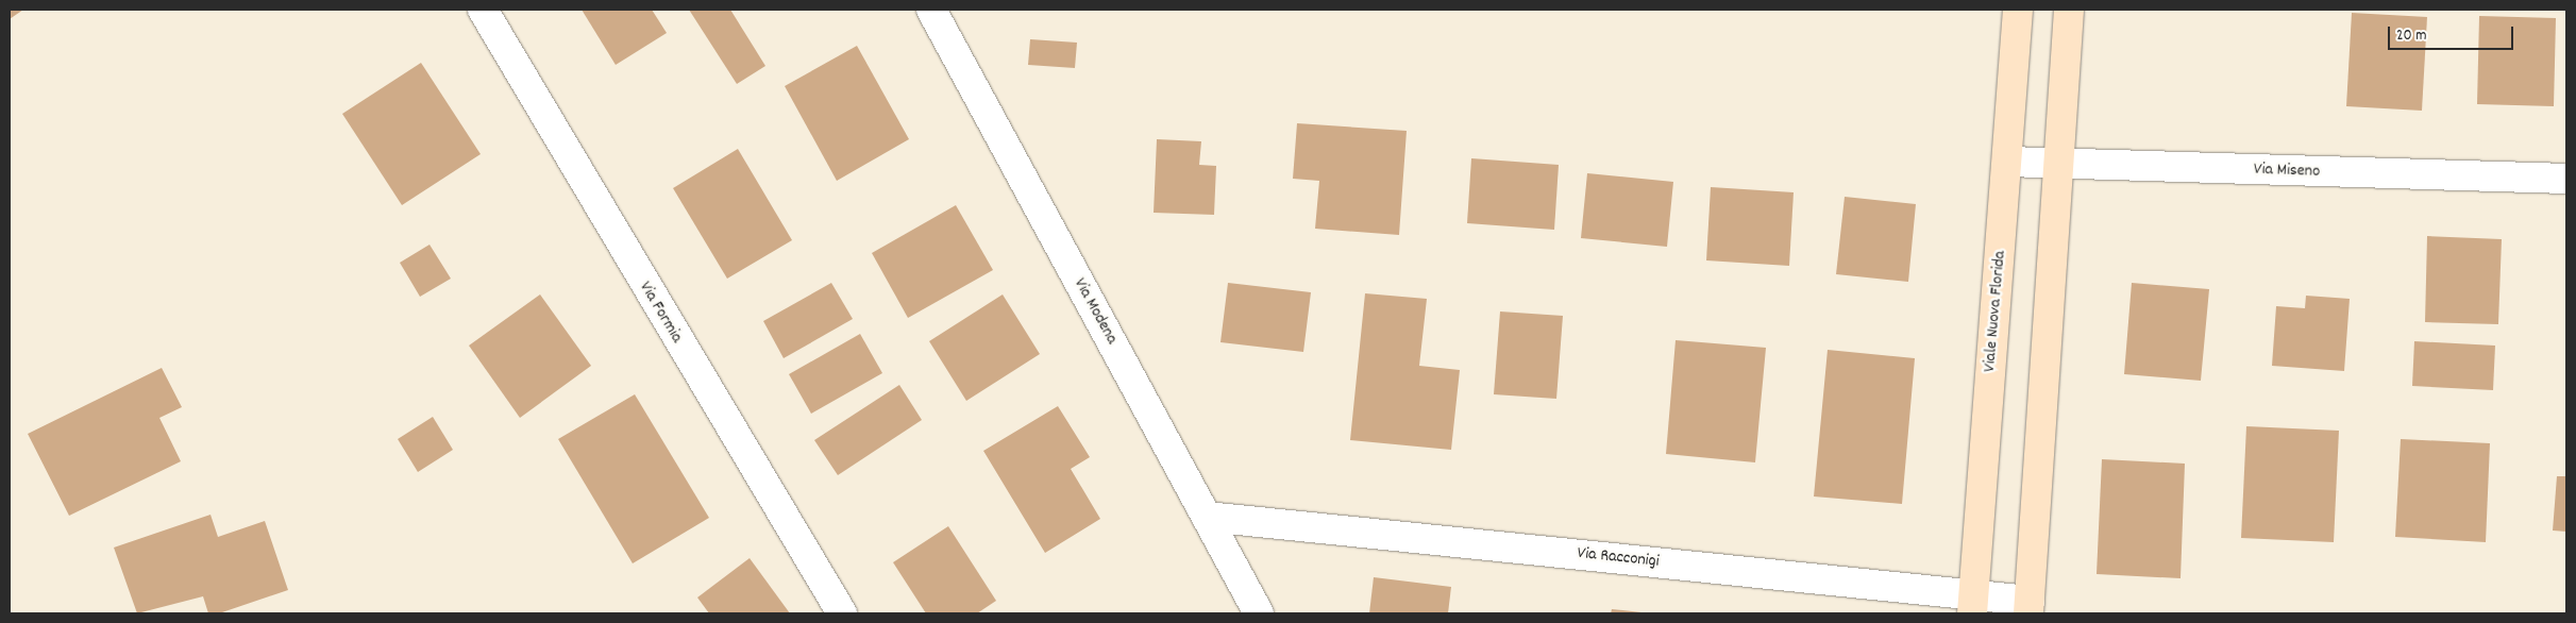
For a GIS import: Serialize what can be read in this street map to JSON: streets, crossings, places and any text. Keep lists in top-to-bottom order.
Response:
{
  "streets": {
    "street": [
      "Via Miseno",
      "Via Modena",
      "Viale Nuova Florida",
      "Via Formia",
      "Via Racconigi"
    ]
  },
  "crossings": [
    ["Via Miseno", "Viale Nuova Florida"],
    ["Via Modena", "Via Racconigi"],
    ["Viale Nuova Florida", "Via Racconigi"]
  ],
  "scale_bar": "20 m"
}
